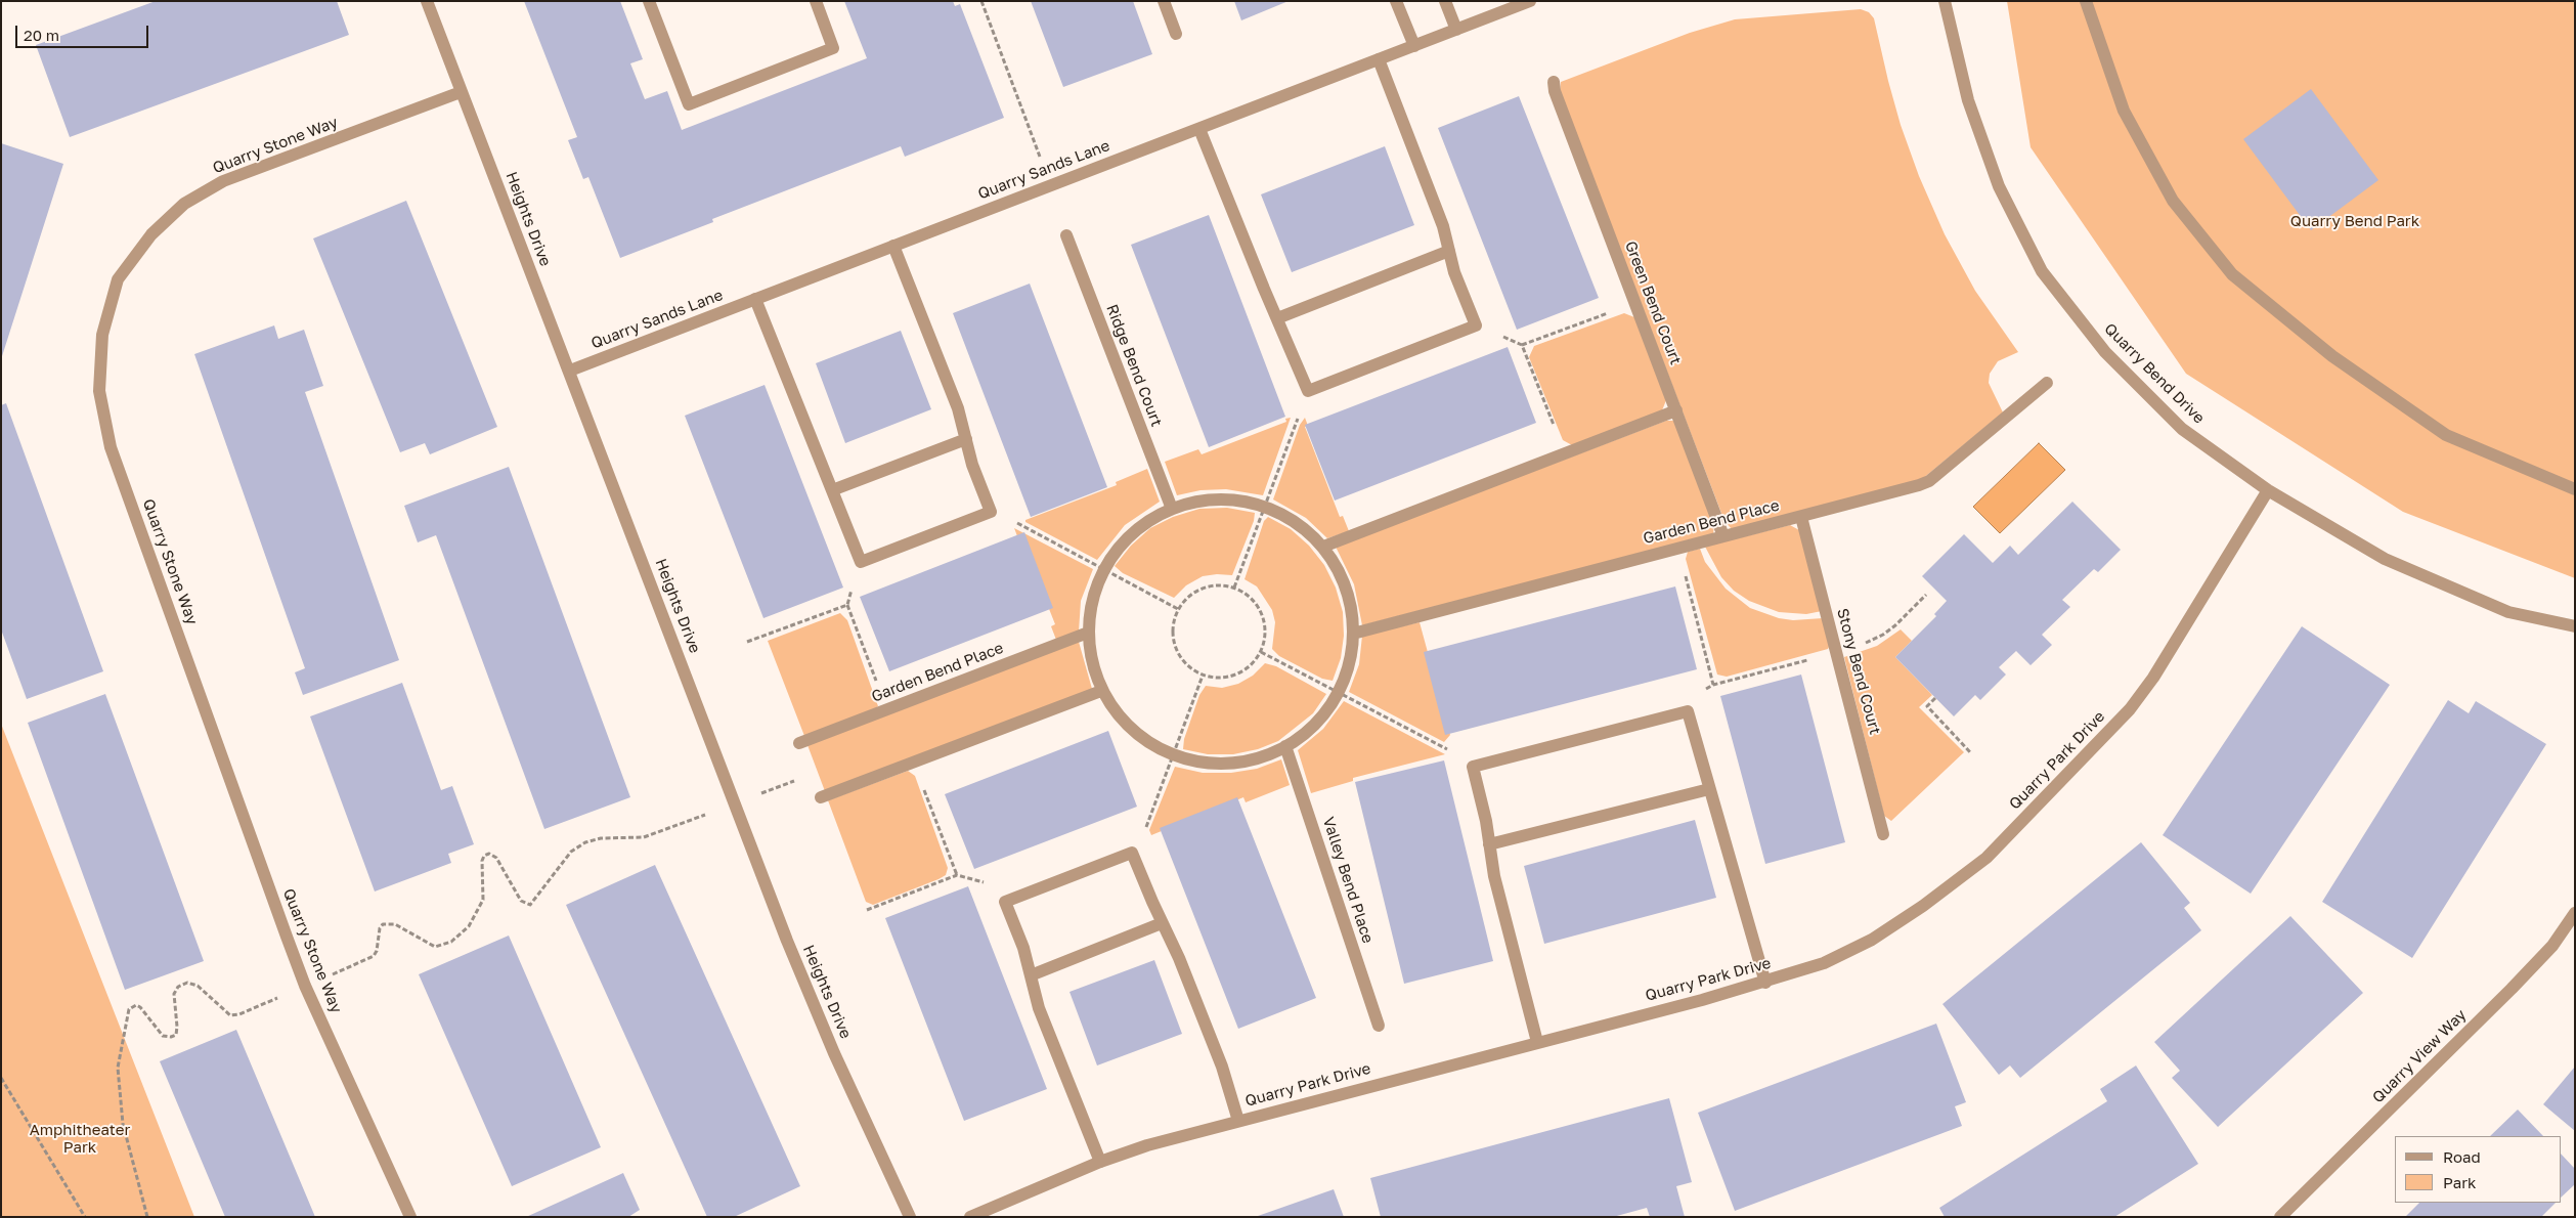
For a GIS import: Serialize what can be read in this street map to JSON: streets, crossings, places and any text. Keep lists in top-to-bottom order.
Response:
{
  "streets": {
    "street": [
      "Quarry Stone Way",
      "Quarry Sands Lane",
      "Heights Drive",
      "Green Bend Court",
      "Ridge Bend Court",
      "Quarry Bend Drive",
      "Garden Bend Place",
      "Stony Bend Court",
      "Quarry Park Drive",
      "Valley Bend Place",
      "Quarry View Way"
    ]
  },
  "crossings": [
    ["Quarry Stone Way", "Heights Drive"],
    ["Quarry Sands Lane", "Heights Drive"],
    ["Green Bend Court", "Garden Bend Place"],
    ["Quarry Bend Drive", "Quarry Park Drive"],
    ["Garden Bend Place", "Stony Bend Court"]
  ],
  "parks": ["Quarry Bend Park", "Amphitheater Park"],
  "legend": ["Road", "Park"],
  "scale_bar": "20 m"
}
